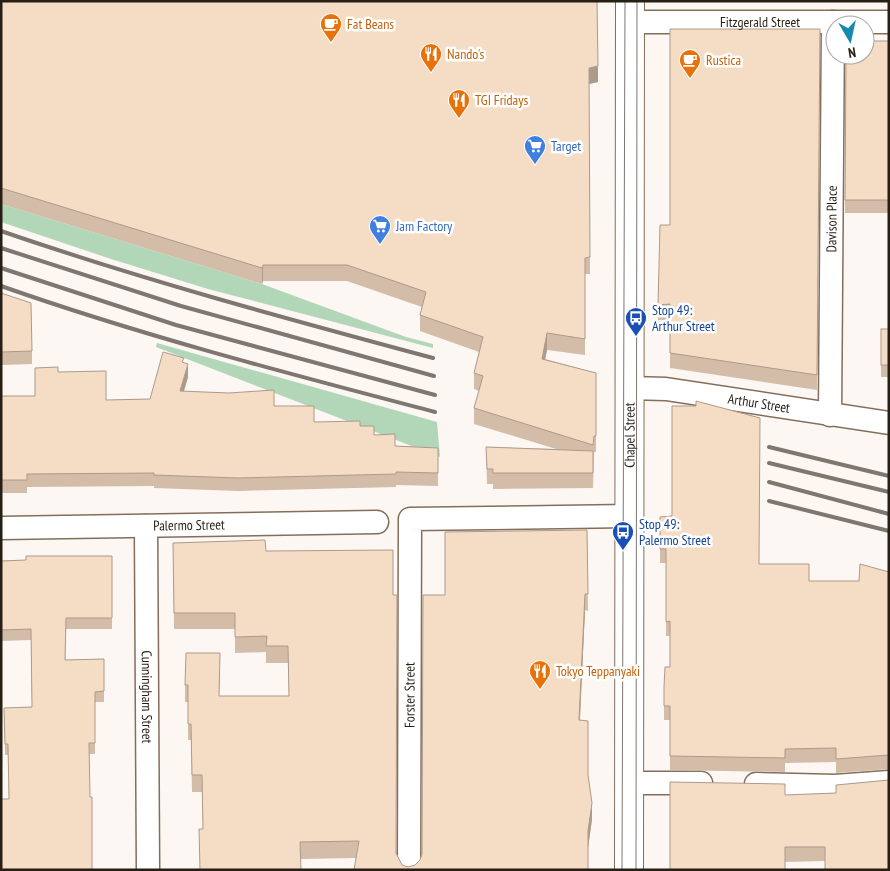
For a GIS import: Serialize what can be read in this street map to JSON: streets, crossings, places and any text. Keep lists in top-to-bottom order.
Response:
{
  "streets": {
    "street": [
      "Fitzgerald Street",
      "Davison Place",
      "Arthur Street",
      "Chapel Street",
      "Palermo Street",
      "Forster Street",
      "Cunningham Street"
    ]
  },
  "crossings": [
    ["Fitzgerald Street", "Chapel Street"],
    ["Davison Place", "Arthur Street"],
    ["Arthur Street", "Chapel Street"],
    ["Chapel Street", "Forster Street"],
    ["Palermo Street", "Cunningham Street"]
  ],
  "places": {
    "cafe": ["Fat Beans", "Rustica"],
    "restaurant": ["Nando's", "TGI Fridays", "Tokyo Teppanyaki"],
    "supermarket": ["Target", "Jam Factory"],
    "bus stop": ["Stop 49: Arthur Street", "Stop 49: Palermo Street"]
  },
  "north": "bottom"
}
